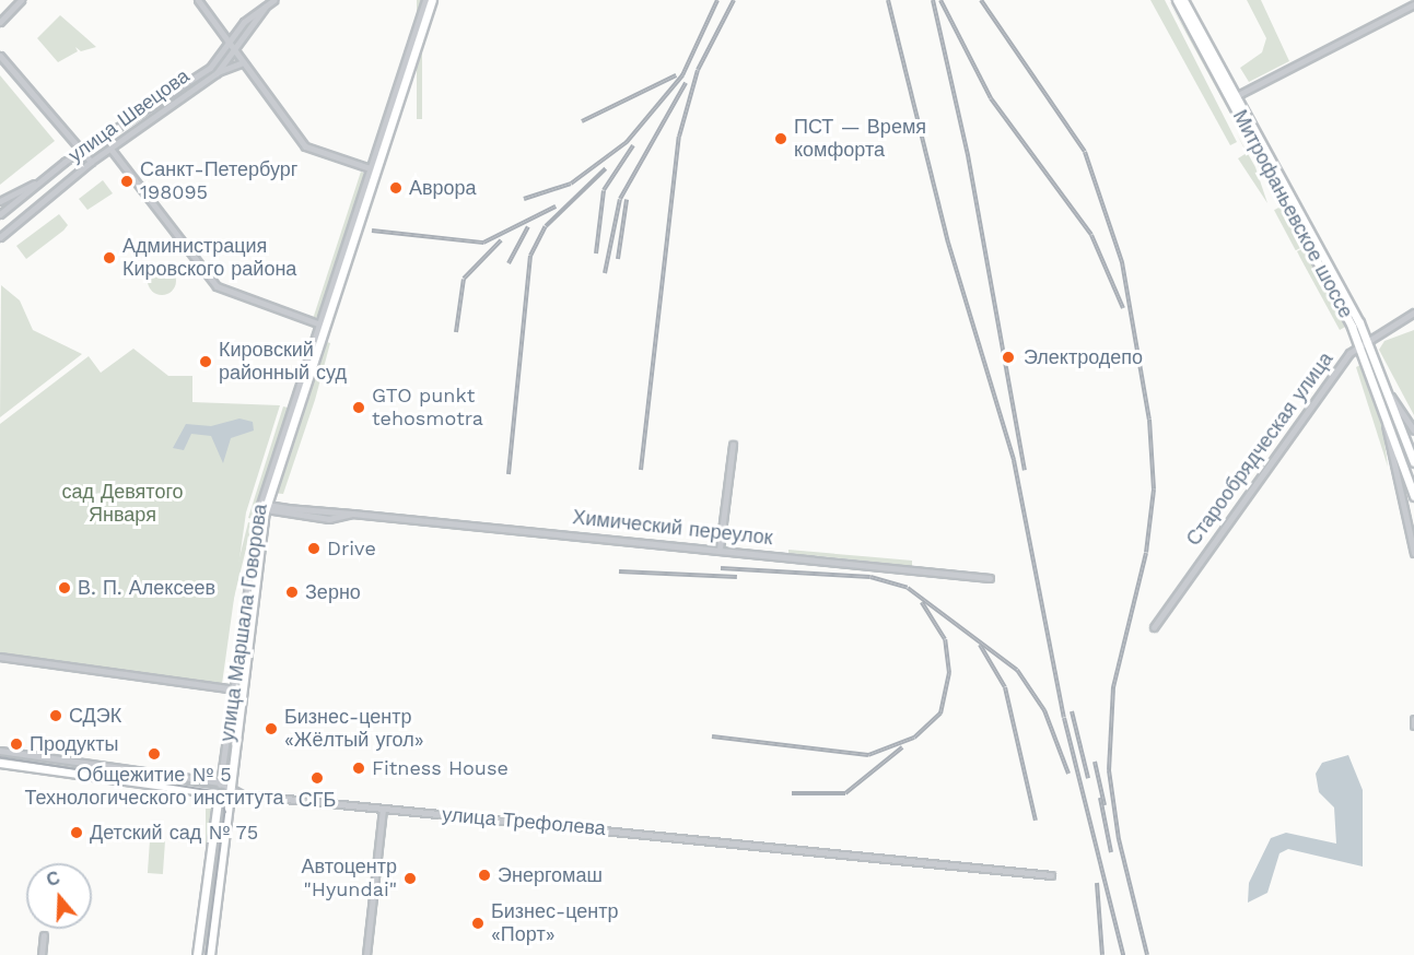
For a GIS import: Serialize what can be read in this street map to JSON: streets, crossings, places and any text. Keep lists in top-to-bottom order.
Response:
{
  "streets": {
    "main road": ["Митрофаньевское шоссе", "улица Маршала Говорова"],
    "street": [
      "улица Швецова",
      "Старообрядческая улица",
      "Химический переулок",
      "улица Трефолева"
    ]
  },
  "crossings": [
    ["Митрофаньевское шоссе", "Старообрядческая улица"],
    ["Химический переулок", "улица Маршала Говорова"],
    ["улица Маршала Говорова", "улица Трефолева"]
  ],
  "parks": ["сад Девятого Января"],
  "places": [
    "ПСТ — Время комфорта",
    "Санкт-Петербург 198095",
    "Аврора",
    "Администрация Кировского района",
    "Электродепо",
    "Кировский районный суд",
    "GTO punkt tehosmotra",
    "Drive",
    "В. П. Алексеев",
    "Зерно",
    "СДЭК",
    "Бизнес-центр «Жёлтый угол»",
    "Продукты",
    "Общежитие № 5 Технологического института",
    "Fitness House",
    "СГБ",
    "Детский сад № 75",
    "Энергомаш",
    "Автоцентр \"Hyundai\"",
    "Бизнес-центр «Порт»"
  ],
  "north": "top"
}
